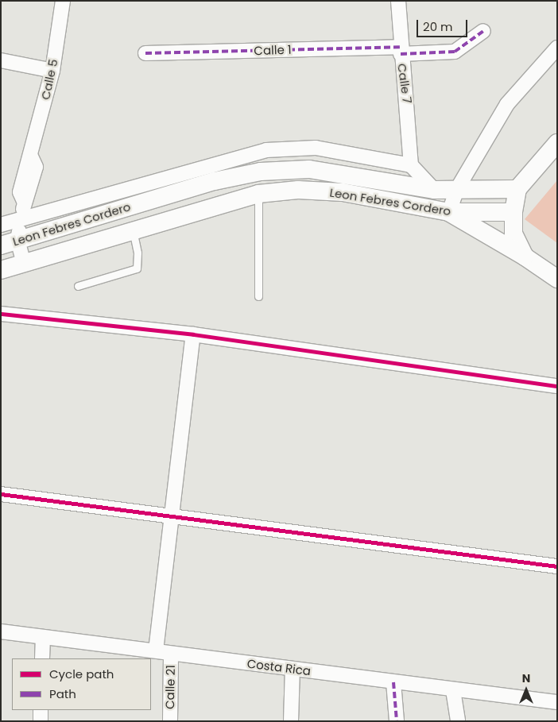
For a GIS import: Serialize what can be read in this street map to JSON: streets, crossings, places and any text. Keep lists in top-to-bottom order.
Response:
{
  "streets": {
    "street": [
      "Calle 1",
      "Calle 5",
      "Calle 7",
      "Leon Febres Cordero",
      "Costa Rica",
      "Calle 21"
    ]
  },
  "crossings": [
    ["Calle 1", "Calle 7"],
    ["Calle 5", "Leon Febres Cordero"],
    ["Costa Rica", "Calle 21"]
  ],
  "legend": ["Cycle path", "Path"],
  "scale_bar": "20 m",
  "north": "top"
}
